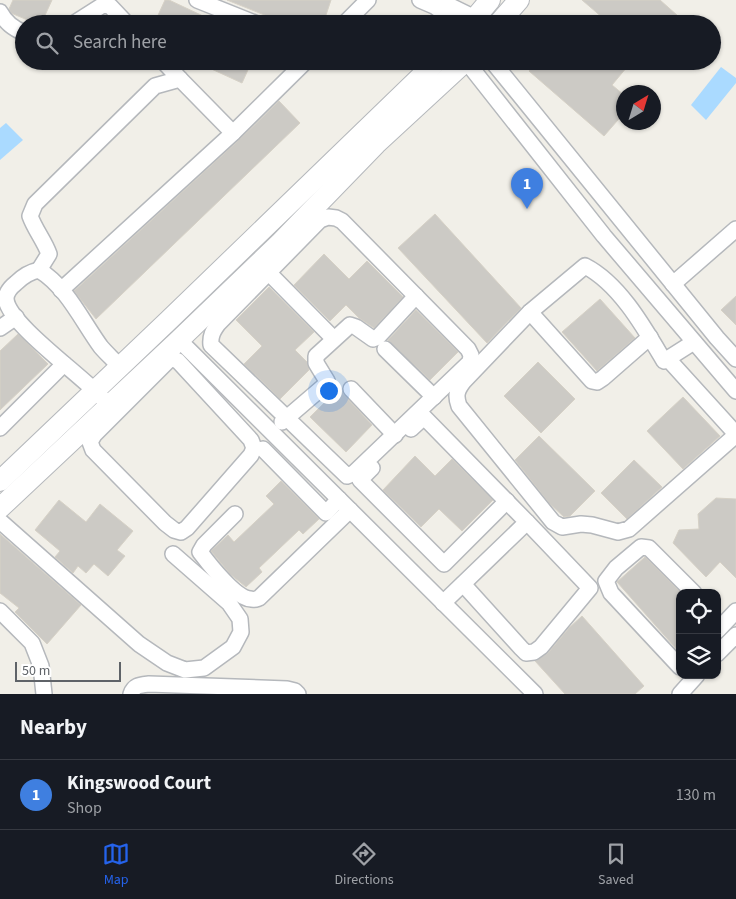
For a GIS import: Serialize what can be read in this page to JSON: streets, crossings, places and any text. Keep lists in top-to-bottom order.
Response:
{
  "scale_bar": "50 m",
  "north": "top right",
  "page": {
    "search": "Search here",
    "pins": "1",
    "scale": "50 m",
    "heading": "Nearby",
    "list": [
      {
        "mark": "1",
        "name": "Kingswood Court",
        "note": "Shop",
        "value": "130 m"
      }
    ],
    "nav": ["Map", "Directions", "Saved"]
  }
}
